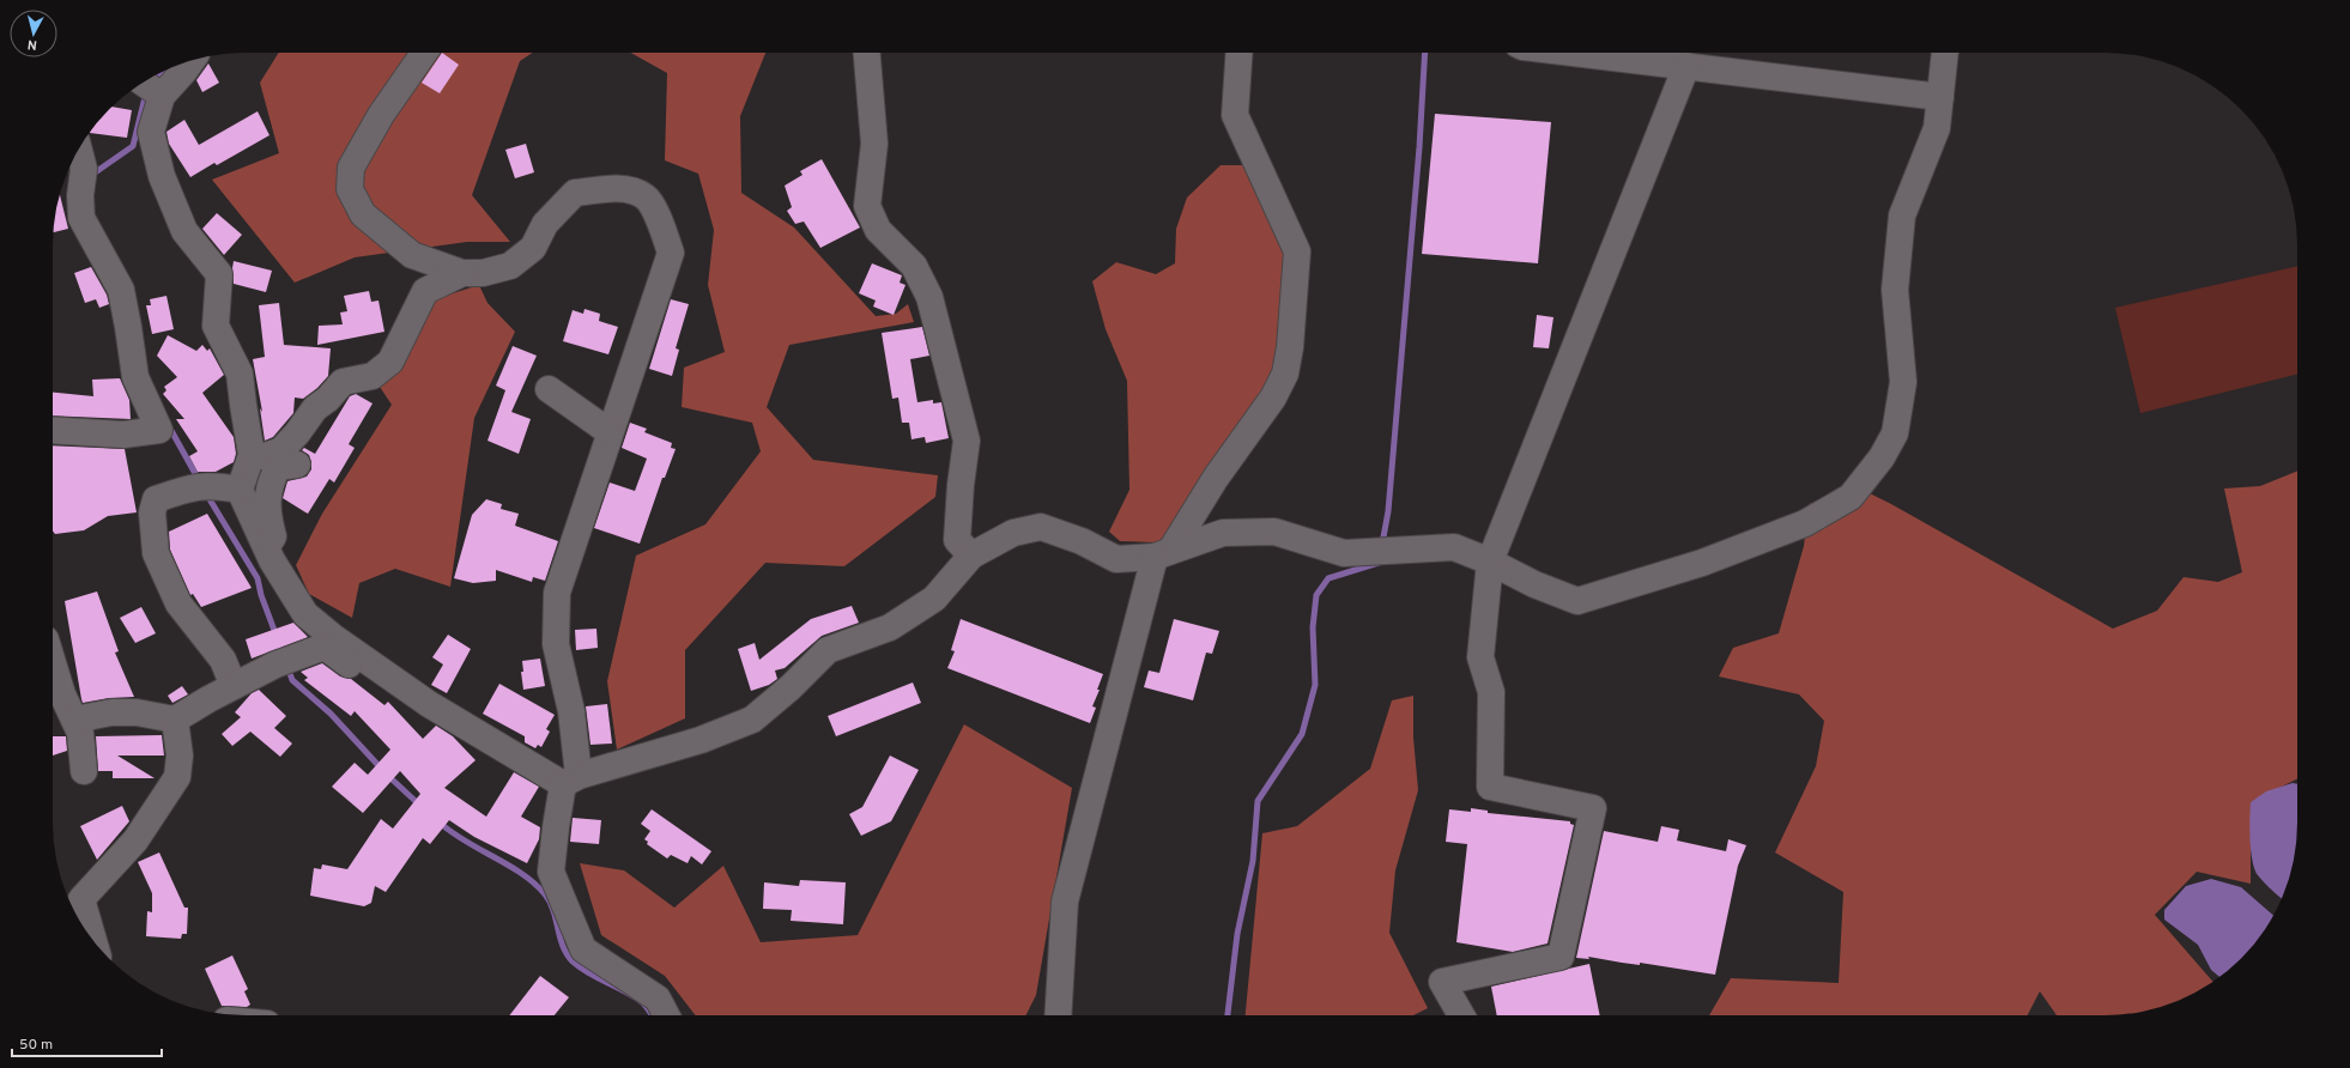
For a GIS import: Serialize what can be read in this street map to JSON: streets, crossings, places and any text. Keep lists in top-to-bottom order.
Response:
{
  "scale_bar": "50 m",
  "north": "bottom"
}
